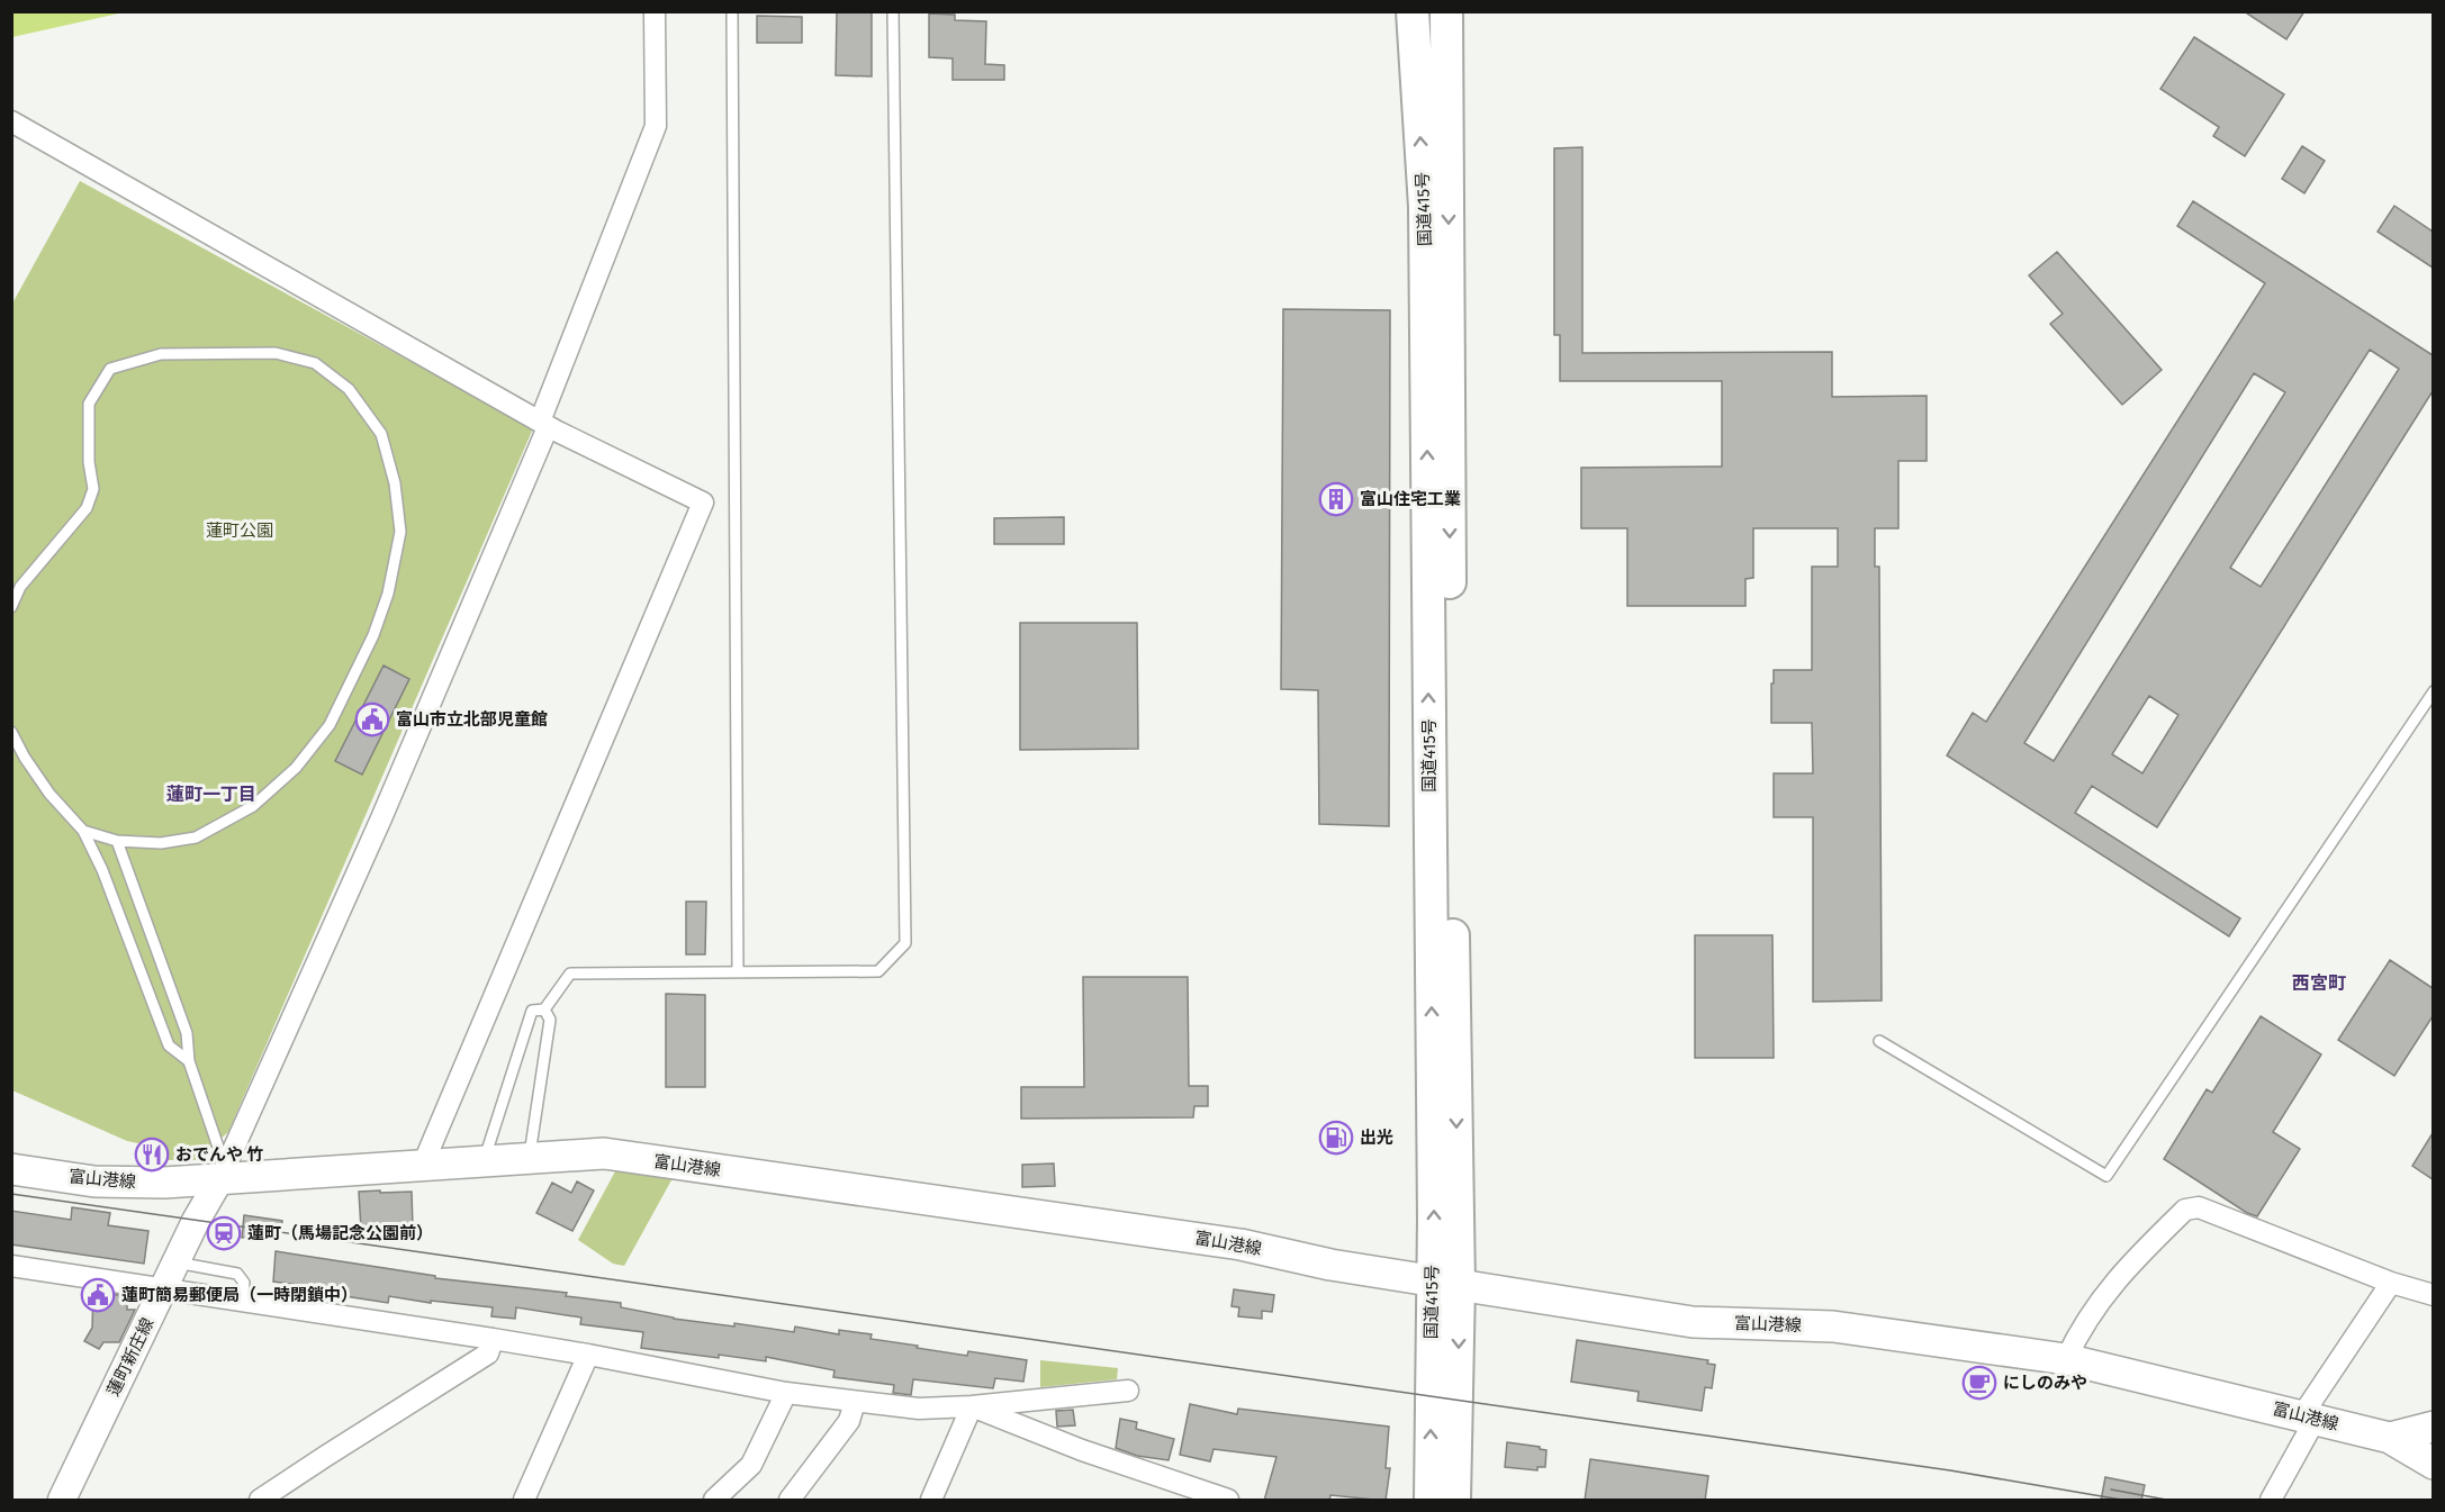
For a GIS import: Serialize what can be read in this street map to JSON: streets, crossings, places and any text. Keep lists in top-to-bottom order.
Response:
{
  "streets": {
    "highway": ["国道415号"],
    "main road": ["富山港線", "蓮町新庄線"]
  },
  "crossings": [
    ["国道415号", "富山港線"],
    ["富山港線", "蓮町新庄線"]
  ],
  "districts": ["蓮町一丁目", "西宮町"],
  "parks": ["蓮町公園"],
  "places": {
    "building": ["富山住宅工業"],
    "public building": ["富山市立北部児童館", "蓮町簡易郵便局（一時閉鎖中）"],
    "fuel station": ["出光"],
    "restaurant": ["おでんや 竹"],
    "station": ["蓮町（馬場記念公園前）"],
    "cafe": ["にしのみや"]
  }
}
